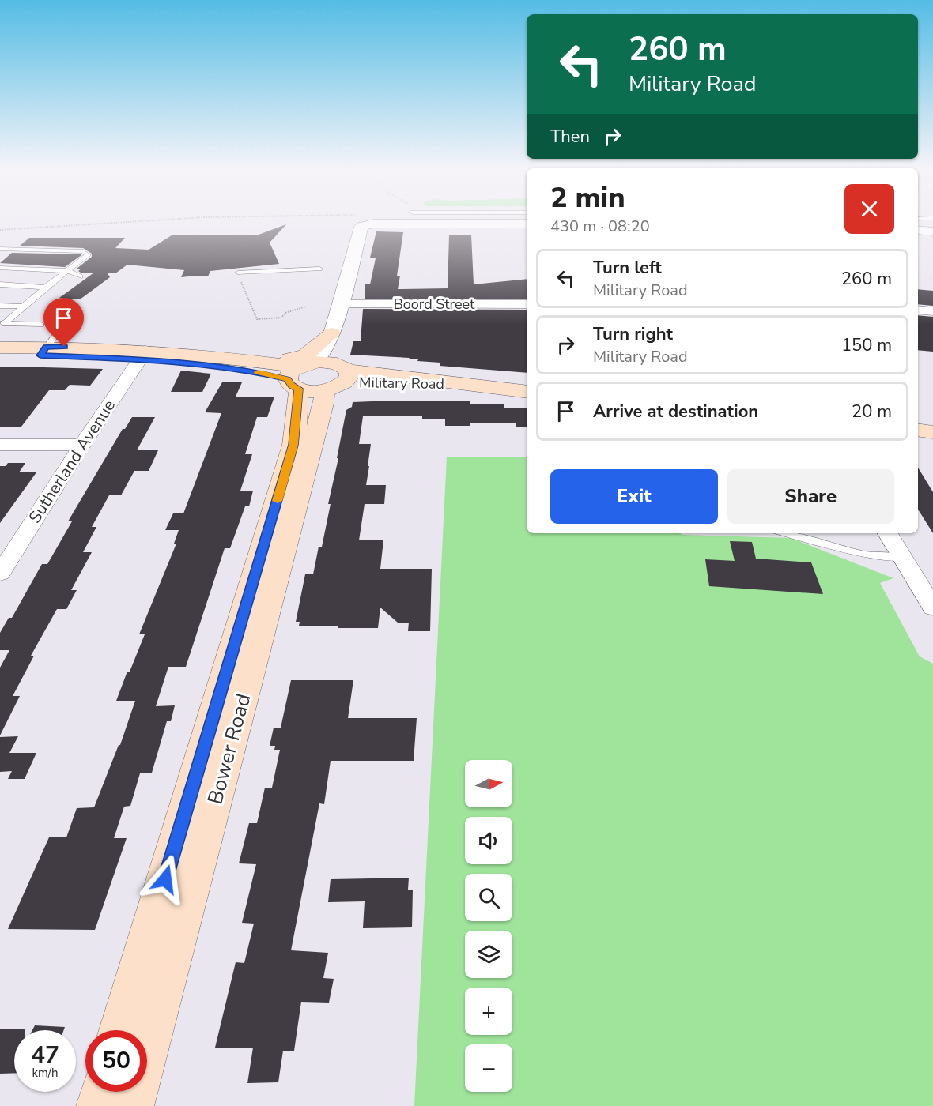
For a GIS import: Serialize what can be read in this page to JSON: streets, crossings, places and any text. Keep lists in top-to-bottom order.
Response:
{
  "streets": {
    "main road": ["Military Road", "Bower Road"],
    "street": ["Boord Street", "Sutherland Avenue"]
  },
  "crossings": [
    ["Boord Street", "Bower Road"],
    ["Military Road", "Sutherland Avenue"],
    ["Military Road", "Bower Road"]
  ],
  "north": "right",
  "page": {
    "turn": ["260 m", "Military Road"],
    "then": "Then",
    "heading": ["2 min", "430 m · 08:20"],
    "list": [
      {
        "name": "Turn left",
        "note": "Military Road",
        "value": "260 m"
      },
      {
        "name": "Turn right",
        "note": "Military Road",
        "value": "150 m"
      },
      {
        "name": "Arrive at destination",
        "value": "20 m"
      }
    ],
    "buttons": ["Exit", "Share"],
    "map_buttons": ["+", "−"],
    "speed": "47 km/h",
    "limit": "50"
  }
}
